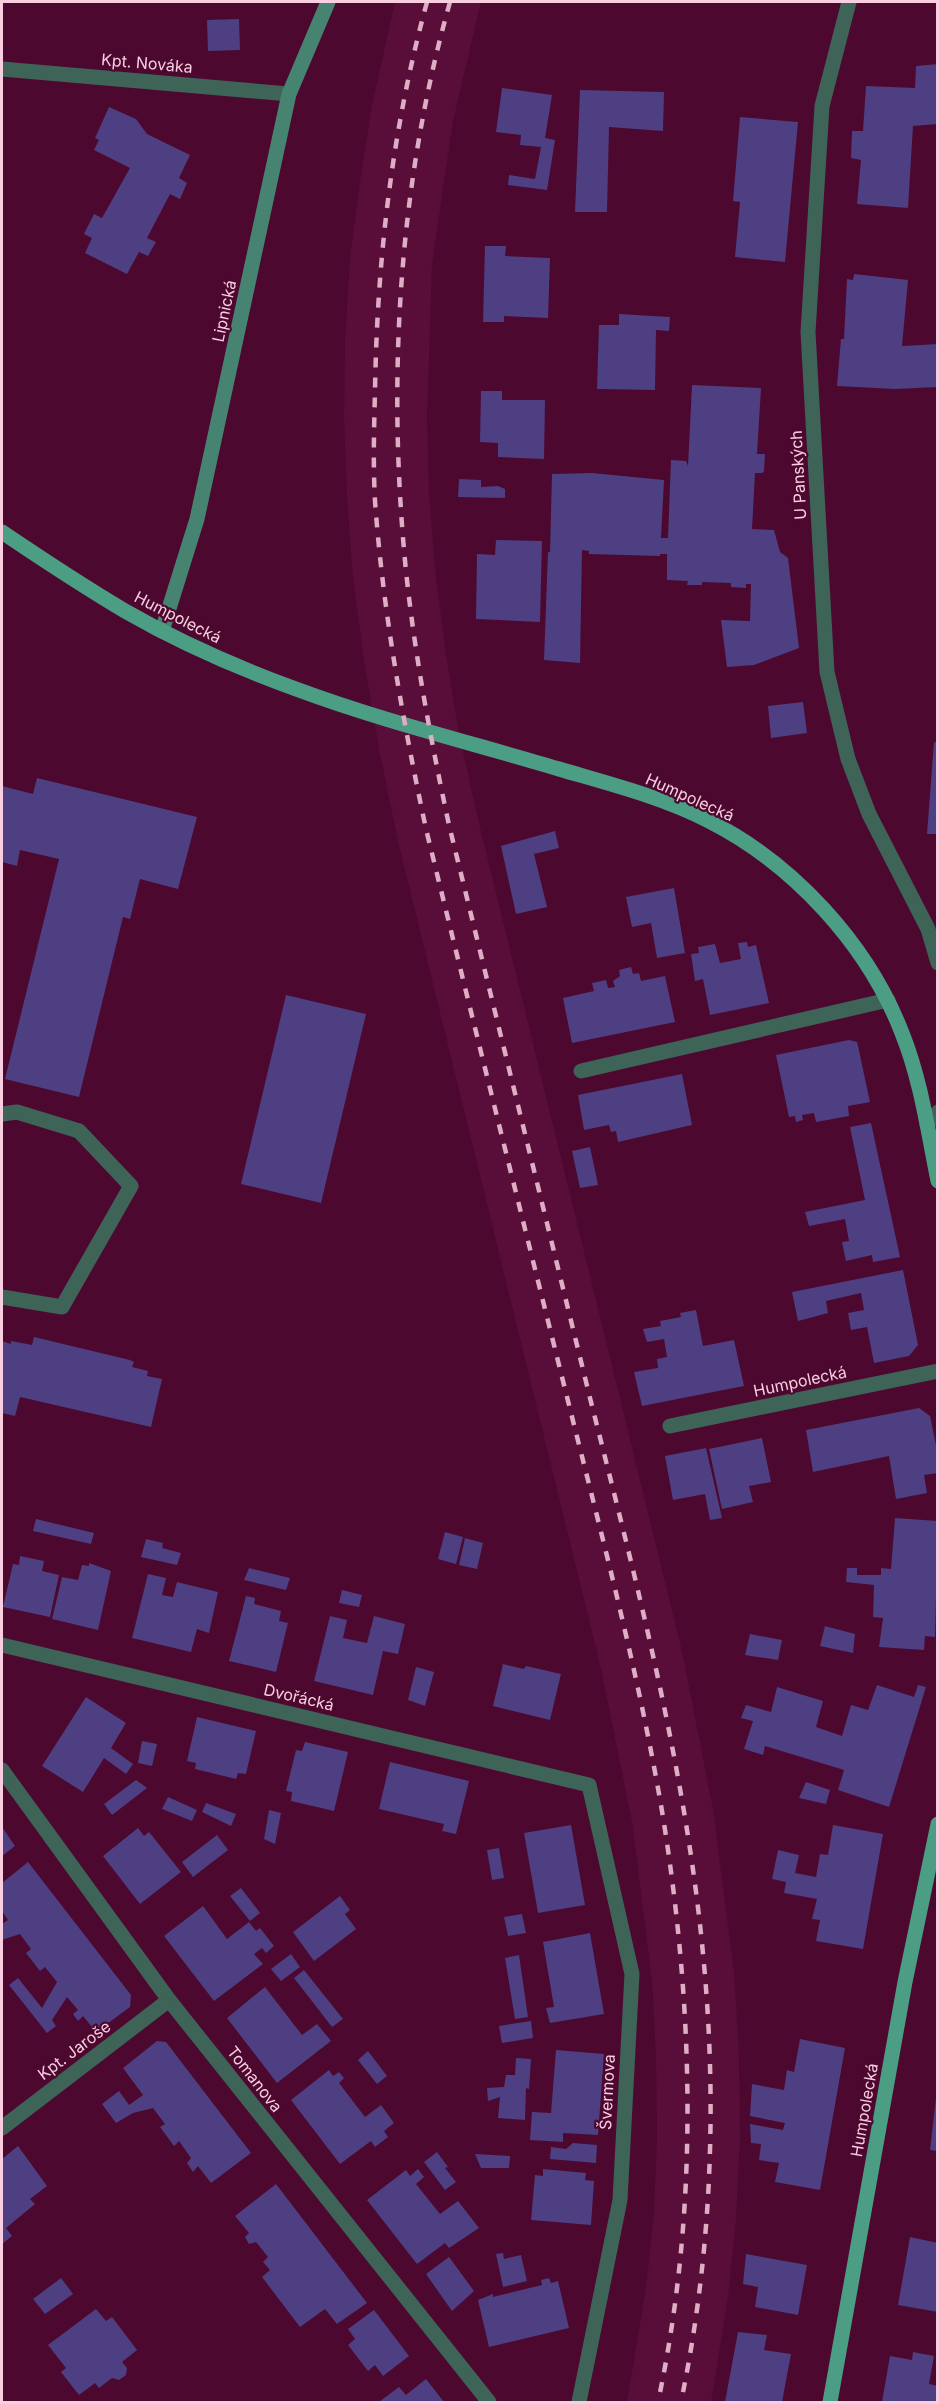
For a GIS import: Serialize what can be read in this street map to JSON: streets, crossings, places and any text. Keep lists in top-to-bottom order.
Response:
{
  "streets": {
    "main road": ["Humpolecká"],
    "street": [
      "Kpt. Nováka",
      "Lipnická",
      "U Panských",
      "Dvořácká",
      "Kpt. Jaroše",
      "Tomanova",
      "Švermova"
    ]
  },
  "crossings": [
    ["Kpt. Nováka", "Lipnická"],
    ["Lipnická", "Humpolecká"],
    ["Dvořácká", "Švermova"],
    ["Kpt. Jaroše", "Tomanova"]
  ]
}
